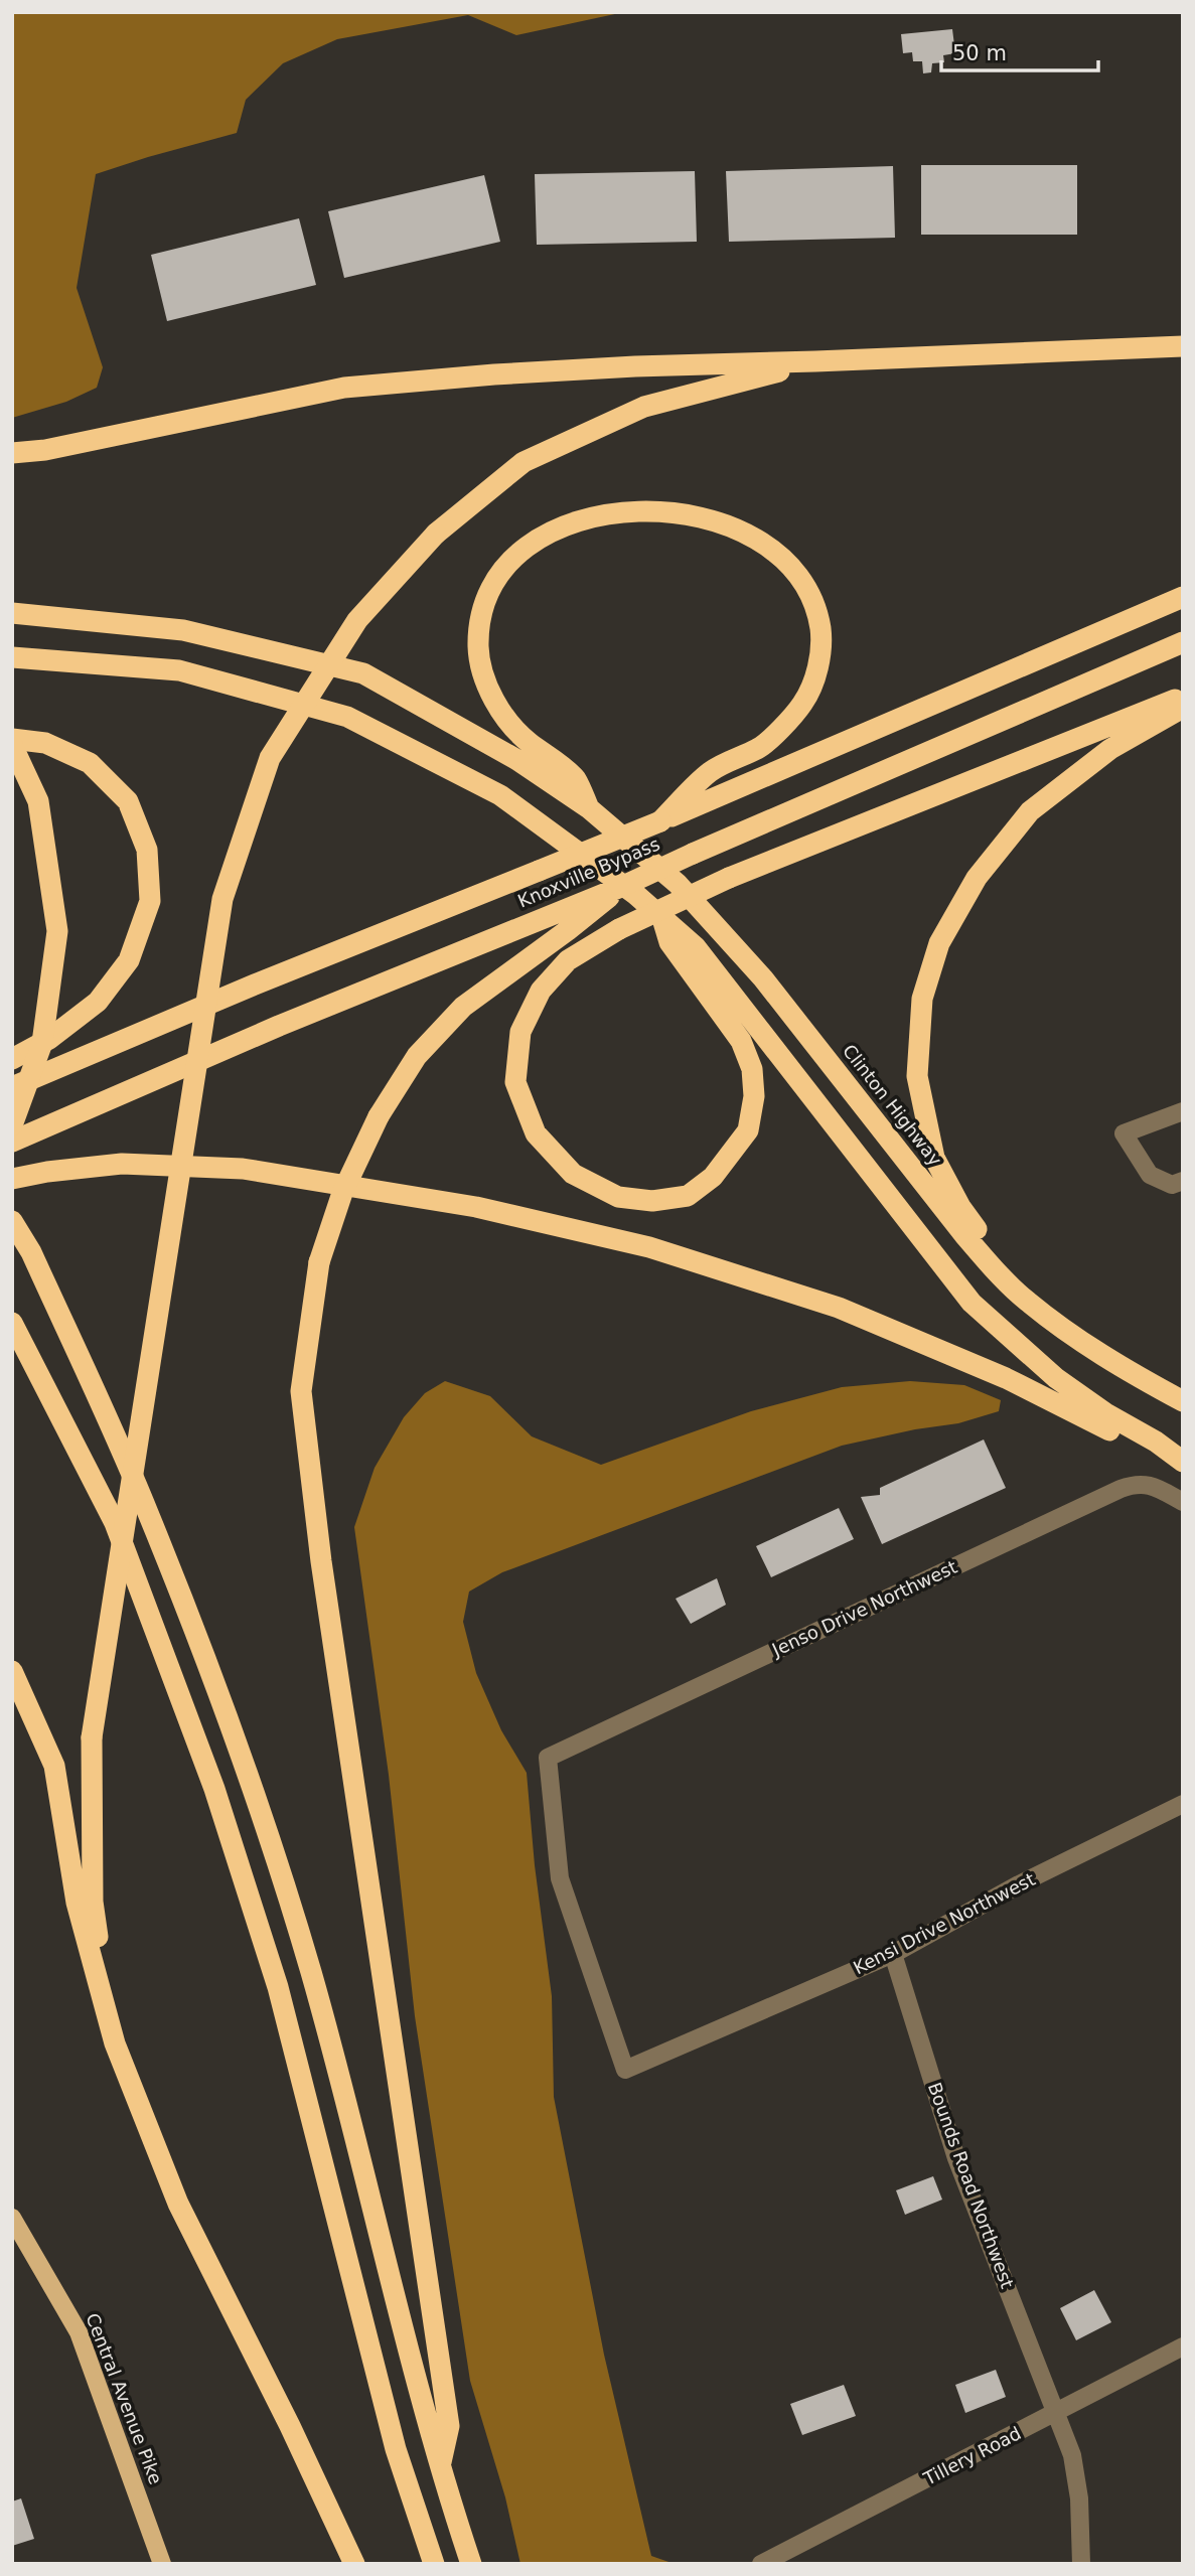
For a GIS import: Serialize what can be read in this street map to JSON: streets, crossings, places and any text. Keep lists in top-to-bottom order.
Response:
{
  "streets": {
    "highway": ["Knoxville Bypass", "Clinton Highway"],
    "main road": ["Central Avenue Pike"],
    "street": [
      "Jenso Drive Northwest",
      "Kensi Drive Northwest",
      "Bounds Road Northwest",
      "Tillery Road"
    ]
  },
  "crossings": [
    ["Jenso Drive Northwest", "Kensi Drive Northwest"],
    ["Kensi Drive Northwest", "Bounds Road Northwest"],
    ["Bounds Road Northwest", "Tillery Road"]
  ],
  "scale_bar": "50 m"
}
